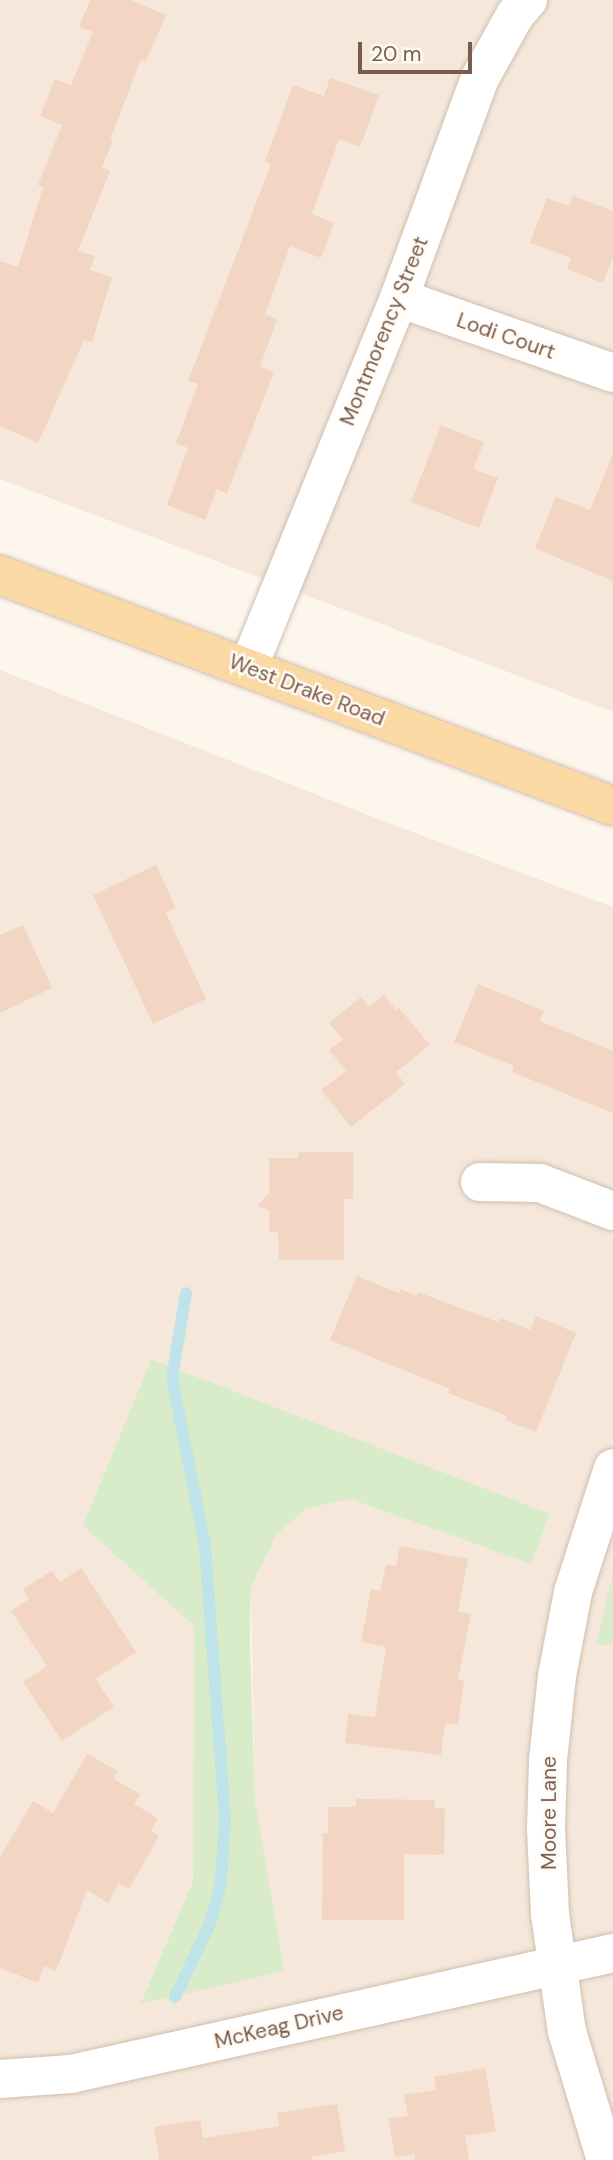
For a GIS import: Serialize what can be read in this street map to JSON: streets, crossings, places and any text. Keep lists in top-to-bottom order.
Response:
{
  "streets": {
    "main road": ["West Drake Road"],
    "street": [
      "Montmorency Street",
      "Lodi Court",
      "Moore Lane",
      "McKeag Drive"
    ]
  },
  "crossings": [
    ["Montmorency Street", "Lodi Court"],
    ["Montmorency Street", "West Drake Road"],
    ["Moore Lane", "McKeag Drive"]
  ],
  "scale_bar": "20 m"
}
